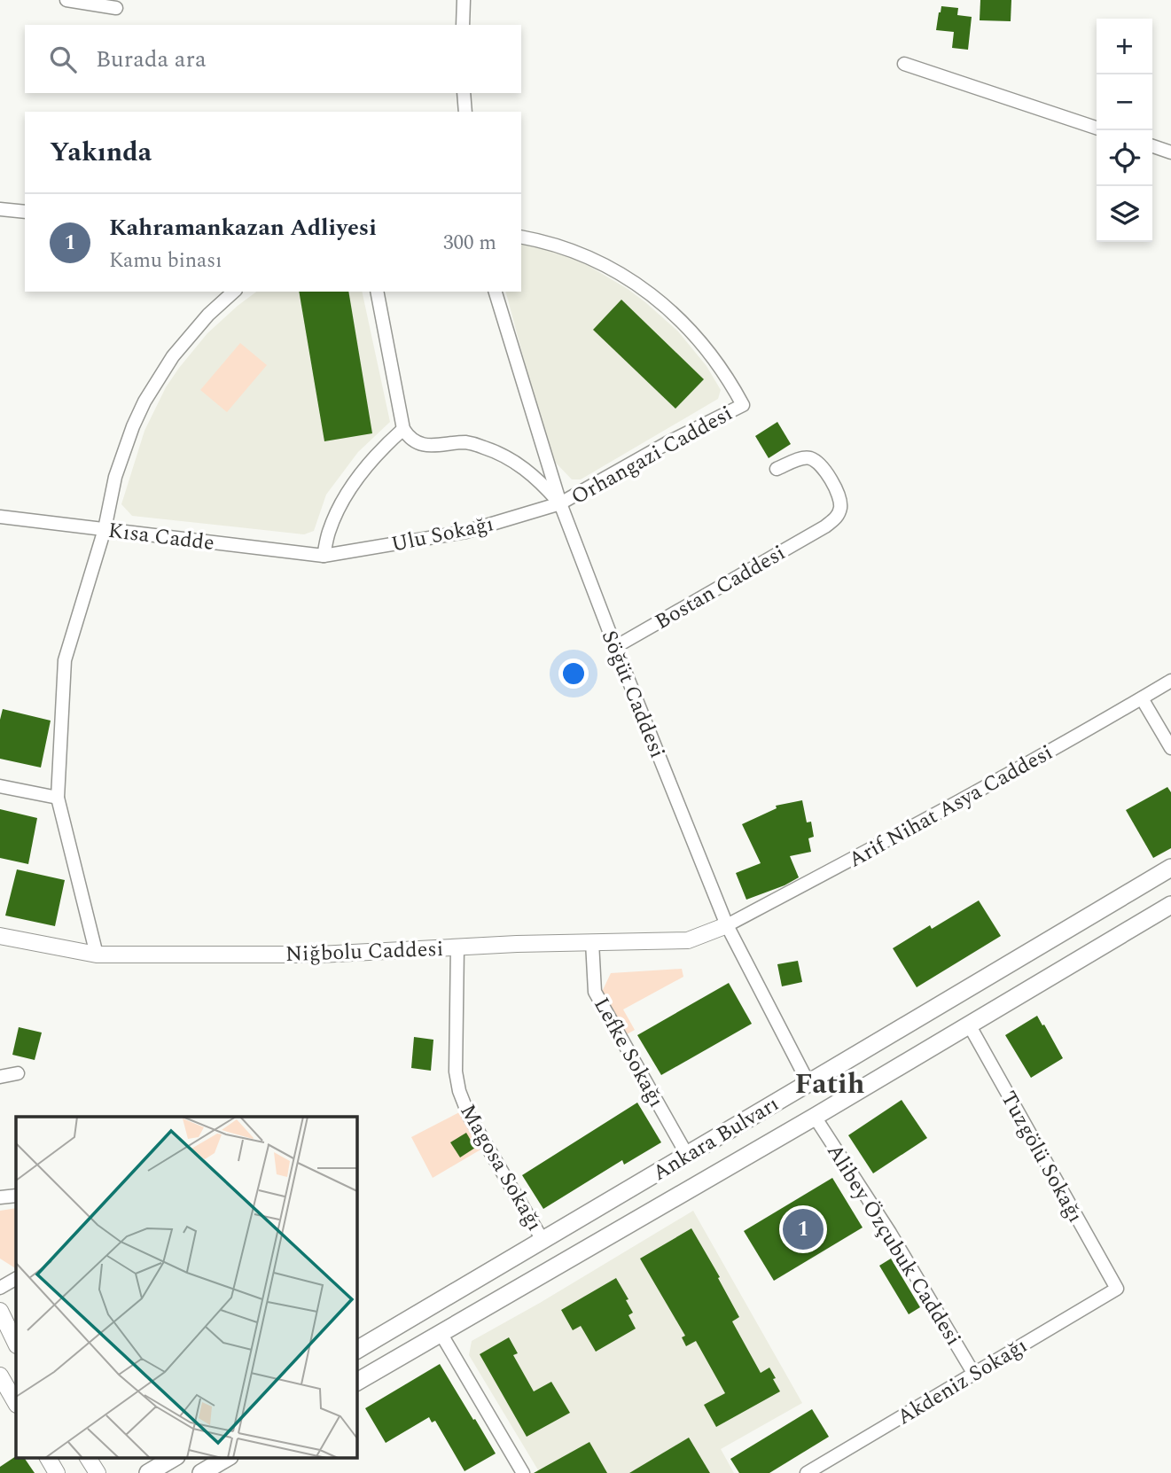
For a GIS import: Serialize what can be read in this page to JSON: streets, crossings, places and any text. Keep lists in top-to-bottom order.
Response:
{
  "streets": {
    "main road": ["Ankara Bulvarı"],
    "street": [
      "Orhangazi Caddesi",
      "Ulu Sokağı",
      "Kısa Cadde",
      "Bostan Caddesi",
      "Söğüt Caddesi",
      "Arif Nihat Asya Caddesi",
      "Niğbolu Caddesi",
      "Lefke Sokağı",
      "Tuzgölü Sokağı",
      "Magosa Sokağı",
      "Alibey Özçubuk Caddesi",
      "Akdeniz Sokağı"
    ]
  },
  "crossings": [
    ["Orhangazi Caddesi", "Ulu Sokağı"],
    ["Orhangazi Caddesi", "Söğüt Caddesi"],
    ["Ulu Sokağı", "Kısa Cadde"],
    ["Ulu Sokağı", "Söğüt Caddesi"],
    ["Bostan Caddesi", "Söğüt Caddesi"],
    ["Söğüt Caddesi", "Arif Nihat Asya Caddesi"],
    ["Söğüt Caddesi", "Niğbolu Caddesi"],
    ["Söğüt Caddesi", "Ankara Bulvarı"],
    ["Arif Nihat Asya Caddesi", "Niğbolu Caddesi"],
    ["Niğbolu Caddesi", "Lefke Sokağı"],
    ["Niğbolu Caddesi", "Magosa Sokağı"],
    ["Lefke Sokağı", "Ankara Bulvarı"],
    ["Ankara Bulvarı", "Tuzgölü Sokağı"],
    ["Ankara Bulvarı", "Magosa Sokağı"],
    ["Ankara Bulvarı", "Alibey Özçubuk Caddesi"],
    ["Tuzgölü Sokağı", "Akdeniz Sokağı"],
    ["Alibey Özçubuk Caddesi", "Akdeniz Sokağı"]
  ],
  "districts": ["Fatih"],
  "page": {
    "map_buttons": ["+", "−"],
    "search": "Burada ara",
    "heading": "Yakında",
    "list": [
      {
        "mark": "1",
        "name": "Kahramankazan Adliyesi",
        "note": "Kamu binası",
        "value": "300 m"
      }
    ],
    "pins": "1"
  }
}
